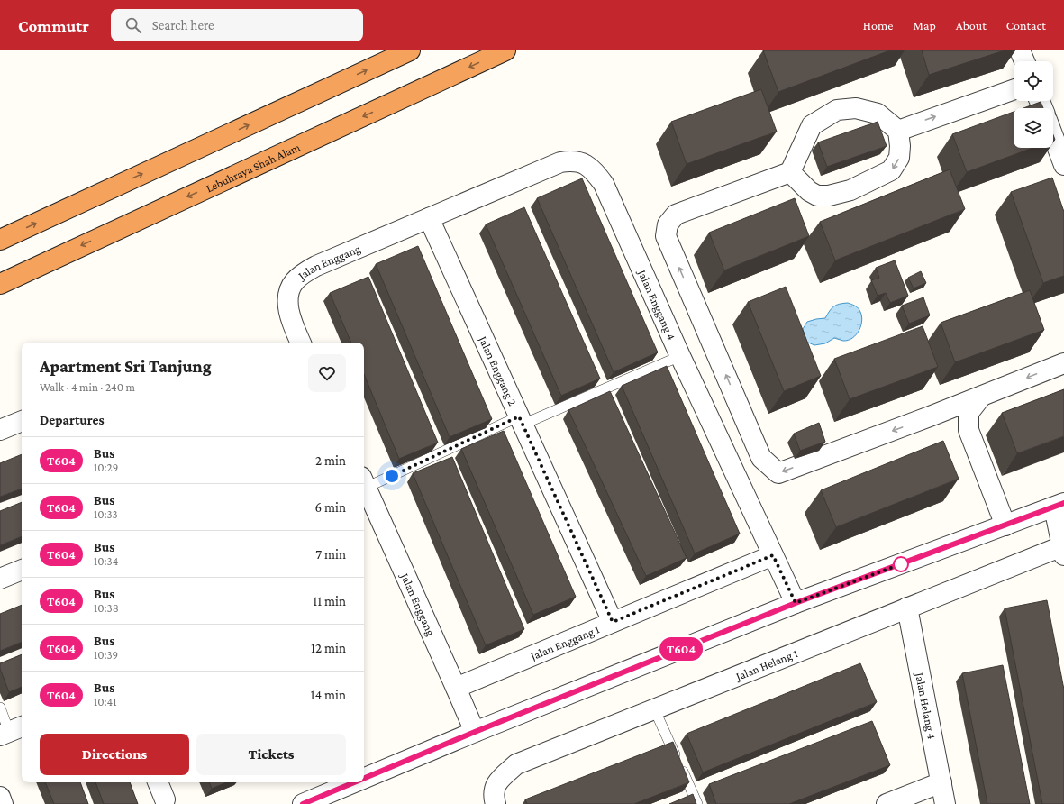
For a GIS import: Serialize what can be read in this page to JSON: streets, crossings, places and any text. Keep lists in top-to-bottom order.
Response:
{
  "streets": {
    "highway": ["Lebuhraya Shah Alam"],
    "street": [
      "Jalan Enggang",
      "Jalan Enggang 4",
      "Jalan Enggang 2",
      "Jalan Enggang 1",
      "Jalan Helang 1",
      "Jalan Helang 4"
    ]
  },
  "crossings": [
    ["Jalan Enggang", "Jalan Enggang 4"],
    ["Jalan Enggang", "Jalan Enggang 2"],
    ["Jalan Enggang", "Jalan Enggang 1"],
    ["Jalan Enggang 4", "Jalan Enggang 2"],
    ["Jalan Enggang 4", "Jalan Enggang 1"],
    ["Jalan Enggang 2", "Jalan Enggang 1"],
    ["Jalan Helang 1", "Jalan Helang 4"]
  ],
  "lines": ["bus line T604"],
  "page": {
    "header": "Commutr",
    "search": "Search here",
    "nav": [
      "Home",
      "Map",
      "About",
      "Contact"
    ],
    "on_map": "T604",
    "heading": [
      ["Apartment Sri Tanjung", "Walk · 4 min · 240 m"],
      "Departures"
    ],
    "list": [
      {
        "mark": "T604",
        "name": "Bus",
        "note": "10:29",
        "value": "2 min"
      },
      {
        "mark": "T604",
        "name": "Bus",
        "note": "10:33",
        "value": "6 min"
      },
      {
        "mark": "T604",
        "name": "Bus",
        "note": "10:34",
        "value": "7 min"
      },
      {
        "mark": "T604",
        "name": "Bus",
        "note": "10:38",
        "value": "11 min"
      },
      {
        "mark": "T604",
        "name": "Bus",
        "note": "10:39",
        "value": "12 min"
      },
      {
        "mark": "T604",
        "name": "Bus",
        "note": "10:41",
        "value": "14 min"
      }
    ],
    "buttons": ["Directions", "Tickets"]
  }
}
